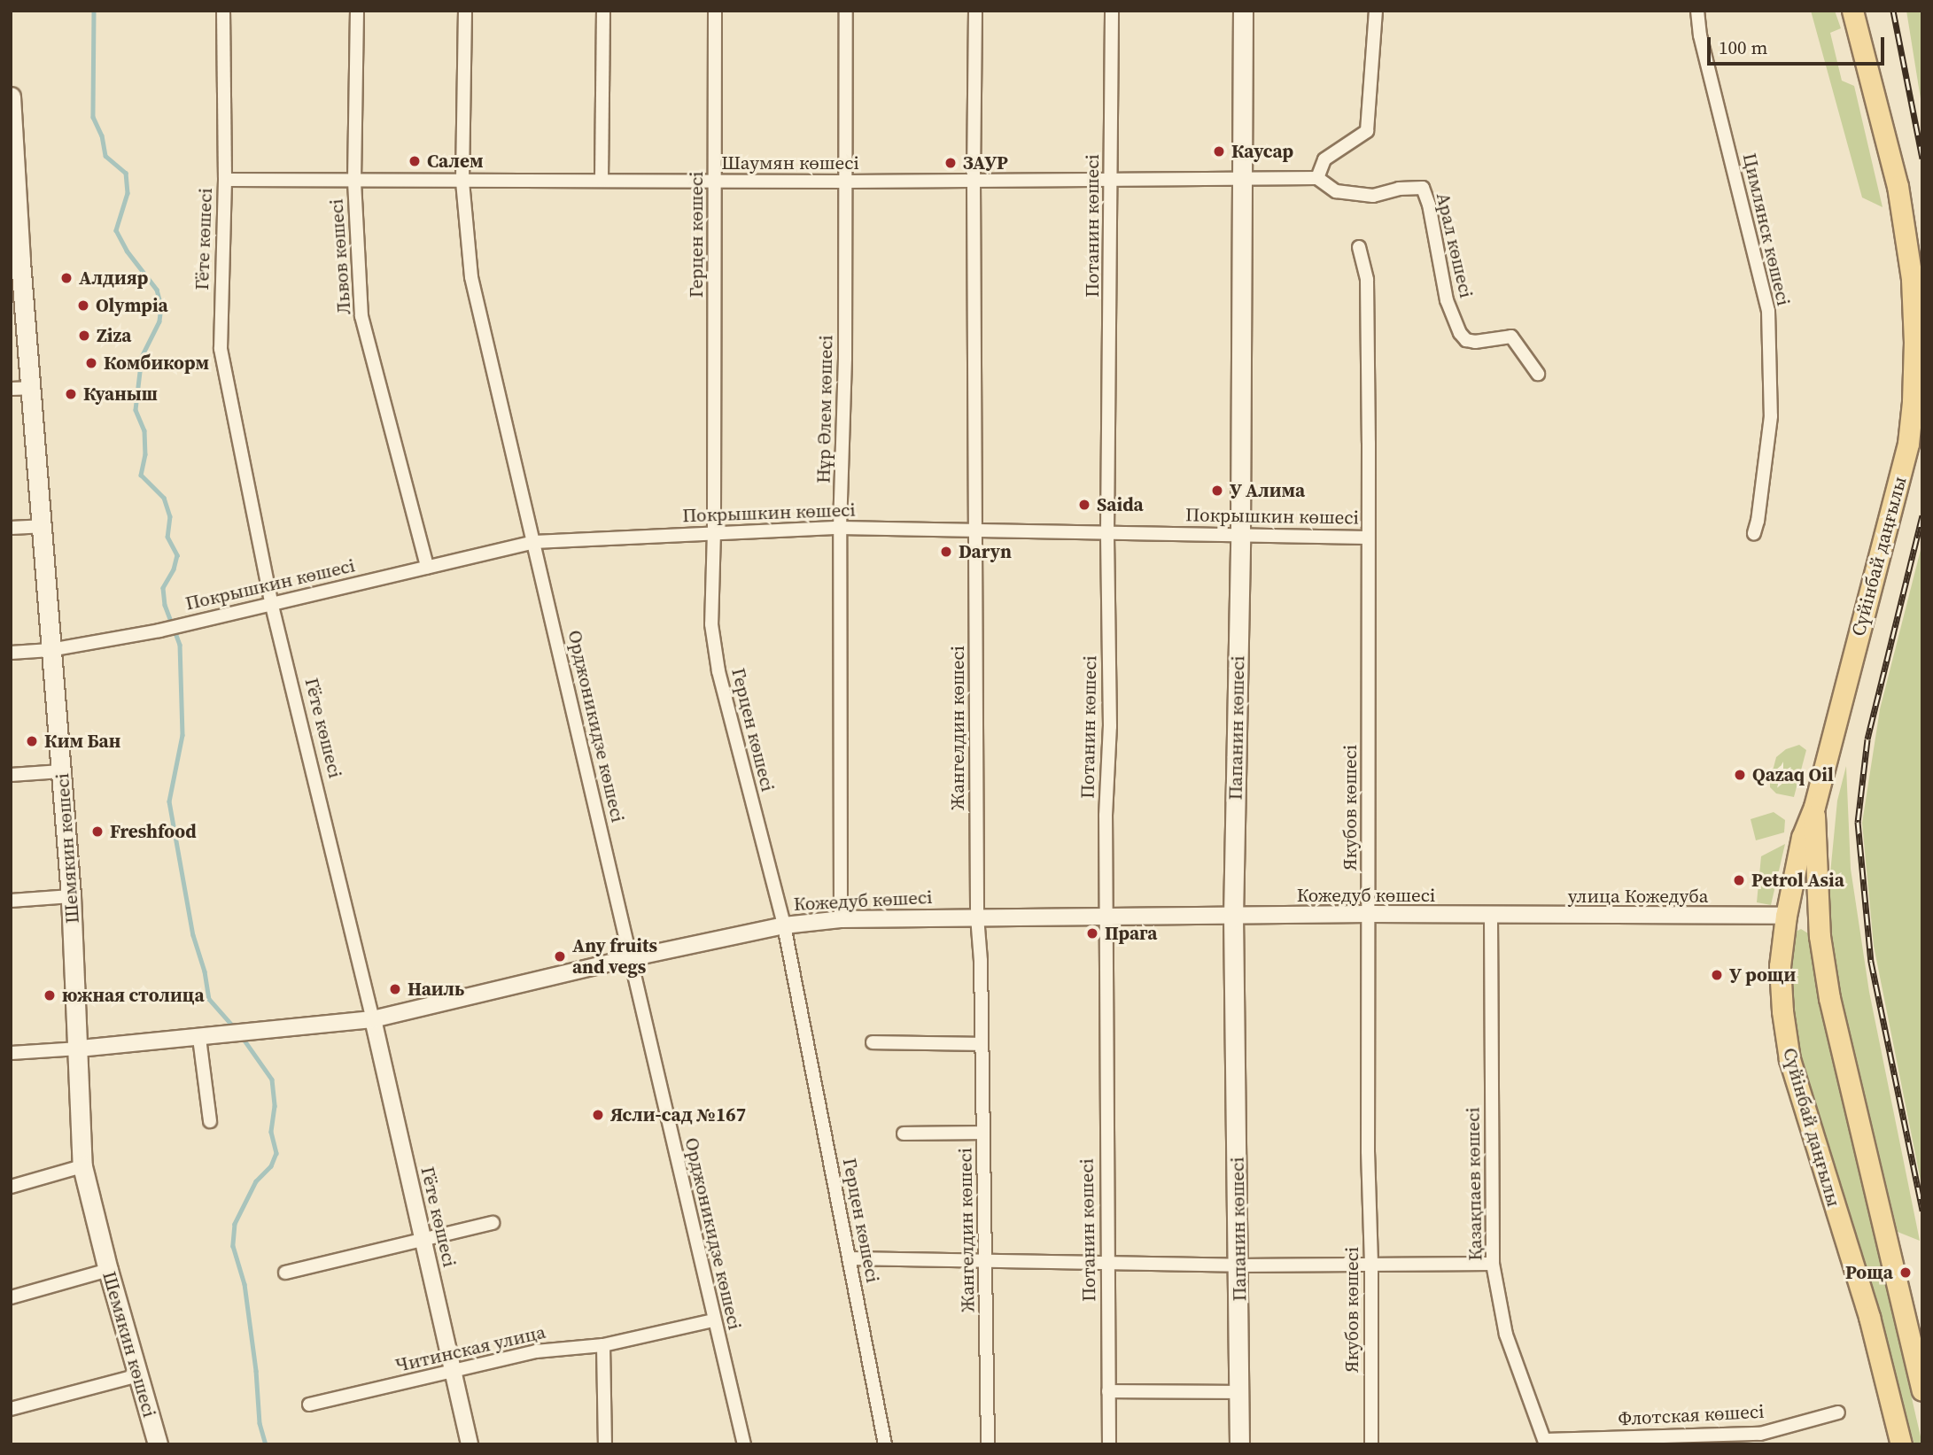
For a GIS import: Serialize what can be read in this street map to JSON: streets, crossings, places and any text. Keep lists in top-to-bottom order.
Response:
{
  "streets": {
    "main road": ["Сүйінбай даңғылы", "Папанин көшесі", "Шемякин көшесі"],
    "street": [
      "Шаумян көшесі",
      "Потанин көшесі",
      "Цимлянск көшесі",
      "Герцен көшесі",
      "Гёте көшесі",
      "Арал көшесі",
      "Львов көшесі",
      "Нұр Әлем көшесі",
      "Покрышкин көшесі",
      "Орджоникидзе көшесі",
      "Жангелдин көшесі",
      "Якубов көшесі",
      "Кожедуб көшесі",
      "улица Кожедуба",
      "Қазақпаев көшесі",
      "Читинская улица",
      "Флотская көшесі"
    ]
  },
  "crossings": [
    ["Шаумян көшесі", "Потанин көшесі"],
    ["Шаумян көшесі", "Герцен көшесі"],
    ["Шаумян көшесі", "Гёте көшесі"],
    ["Шаумян көшесі", "Арал көшесі"],
    ["Шаумян көшесі", "Львов көшесі"],
    ["Шаумян көшесі", "Нұр Әлем көшесі"],
    ["Шаумян көшесі", "Орджоникидзе көшесі"],
    ["Шаумян көшесі", "Жангелдин көшесі"],
    ["Шаумян көшесі", "Папанин көшесі"],
    ["Потанин көшесі", "Покрышкин көшесі"],
    ["Потанин көшесі", "Кожедуб көшесі"],
    ["Герцен көшесі", "Покрышкин көшесі"],
    ["Герцен көшесі", "Кожедуб көшесі"],
    ["Гёте көшесі", "Покрышкин көшесі"],
    ["Гёте көшесі", "Кожедуб көшесі"],
    ["Гёте көшесі", "Читинская улица"],
    ["Львов көшесі", "Покрышкин көшесі"],
    ["Нұр Әлем көшесі", "Покрышкин көшесі"],
    ["Нұр Әлем көшесі", "Кожедуб көшесі"],
    ["Покрышкин көшесі", "Орджоникидзе көшесі"],
    ["Покрышкин көшесі", "Жангелдин көшесі"],
    ["Покрышкин көшесі", "Папанин көшесі"],
    ["Покрышкин көшесі", "Якубов көшесі"],
    ["Покрышкин көшесі", "Шемякин көшесі"],
    ["Сүйінбай даңғылы", "улица Кожедуба"],
    ["Орджоникидзе көшесі", "Кожедуб көшесі"],
    ["Орджоникидзе көшесі", "Читинская улица"],
    ["Жангелдин көшесі", "Кожедуб көшесі"],
    ["Папанин көшесі", "Кожедуб көшесі"],
    ["Якубов көшесі", "Кожедуб көшесі"],
    ["Кожедуб көшесі", "улица Кожедуба"],
    ["Кожедуб көшесі", "Қазақпаев көшесі"],
    ["улица Кожедуба", "Қазақпаев көшесі"],
    ["Қазақпаев көшесі", "Флотская көшесі"]
  ],
  "places": [
    "Каусар",
    "Салем",
    "ЗАУР",
    "Алдияр",
    "Olympia",
    "Ziza",
    "Комбикорм",
    "Куаныш",
    "У Алима",
    "Saida",
    "Daryn",
    "Ким Бан",
    "Qazaq Oil",
    "Freshfood",
    "Petrol Asia",
    "Прага",
    "Any fruits and vegs",
    "У рощи",
    "Наиль",
    "южная столица",
    "Ясли-сад №167",
    "Роща"
  ],
  "scale_bar": "100 m"
}
